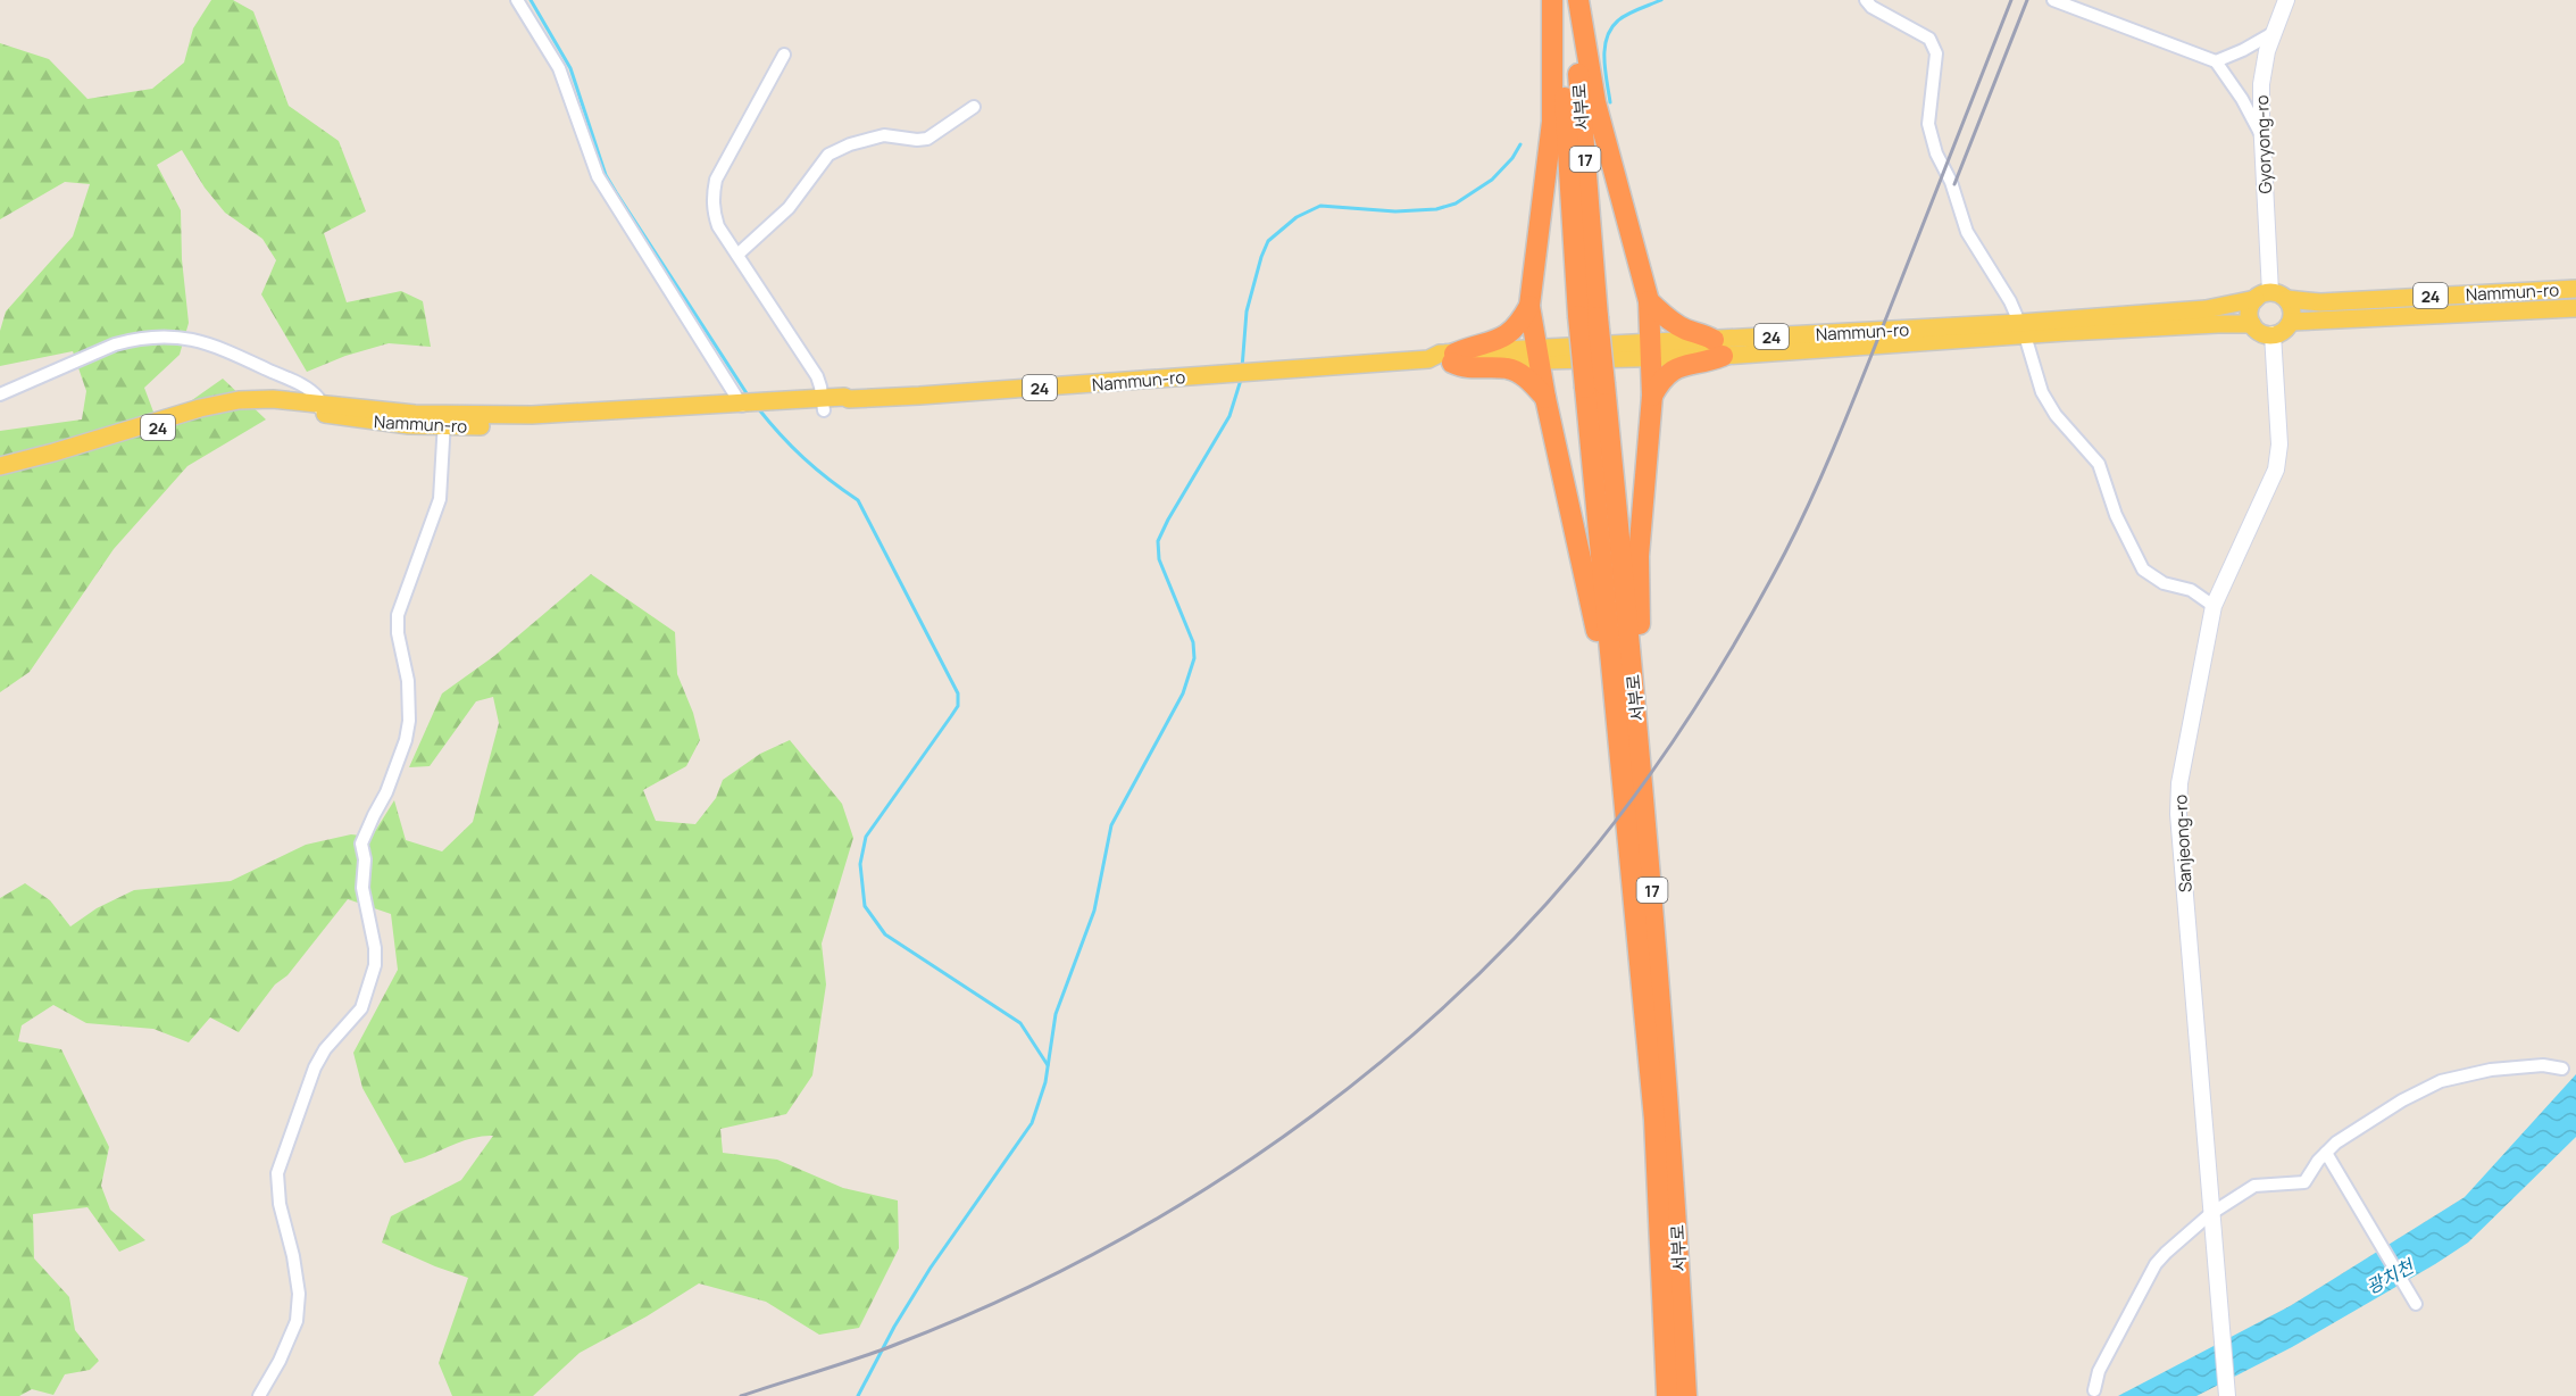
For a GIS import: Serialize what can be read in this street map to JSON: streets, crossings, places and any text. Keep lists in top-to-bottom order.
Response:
{
  "streets": {
    "highway": ["서부로", "17"],
    "main road": ["Nammun-ro", "24"],
    "street": ["Gyoryong-ro", "Sanjeong-ro"]
  },
  "crossings": [
    ["Gyoryong-ro", "Nammun-ro"],
    ["Gyoryong-ro", "Sanjeong-ro"],
    ["Nammun-ro", "Sanjeong-ro"]
  ],
  "water": ["광치천"]
}
